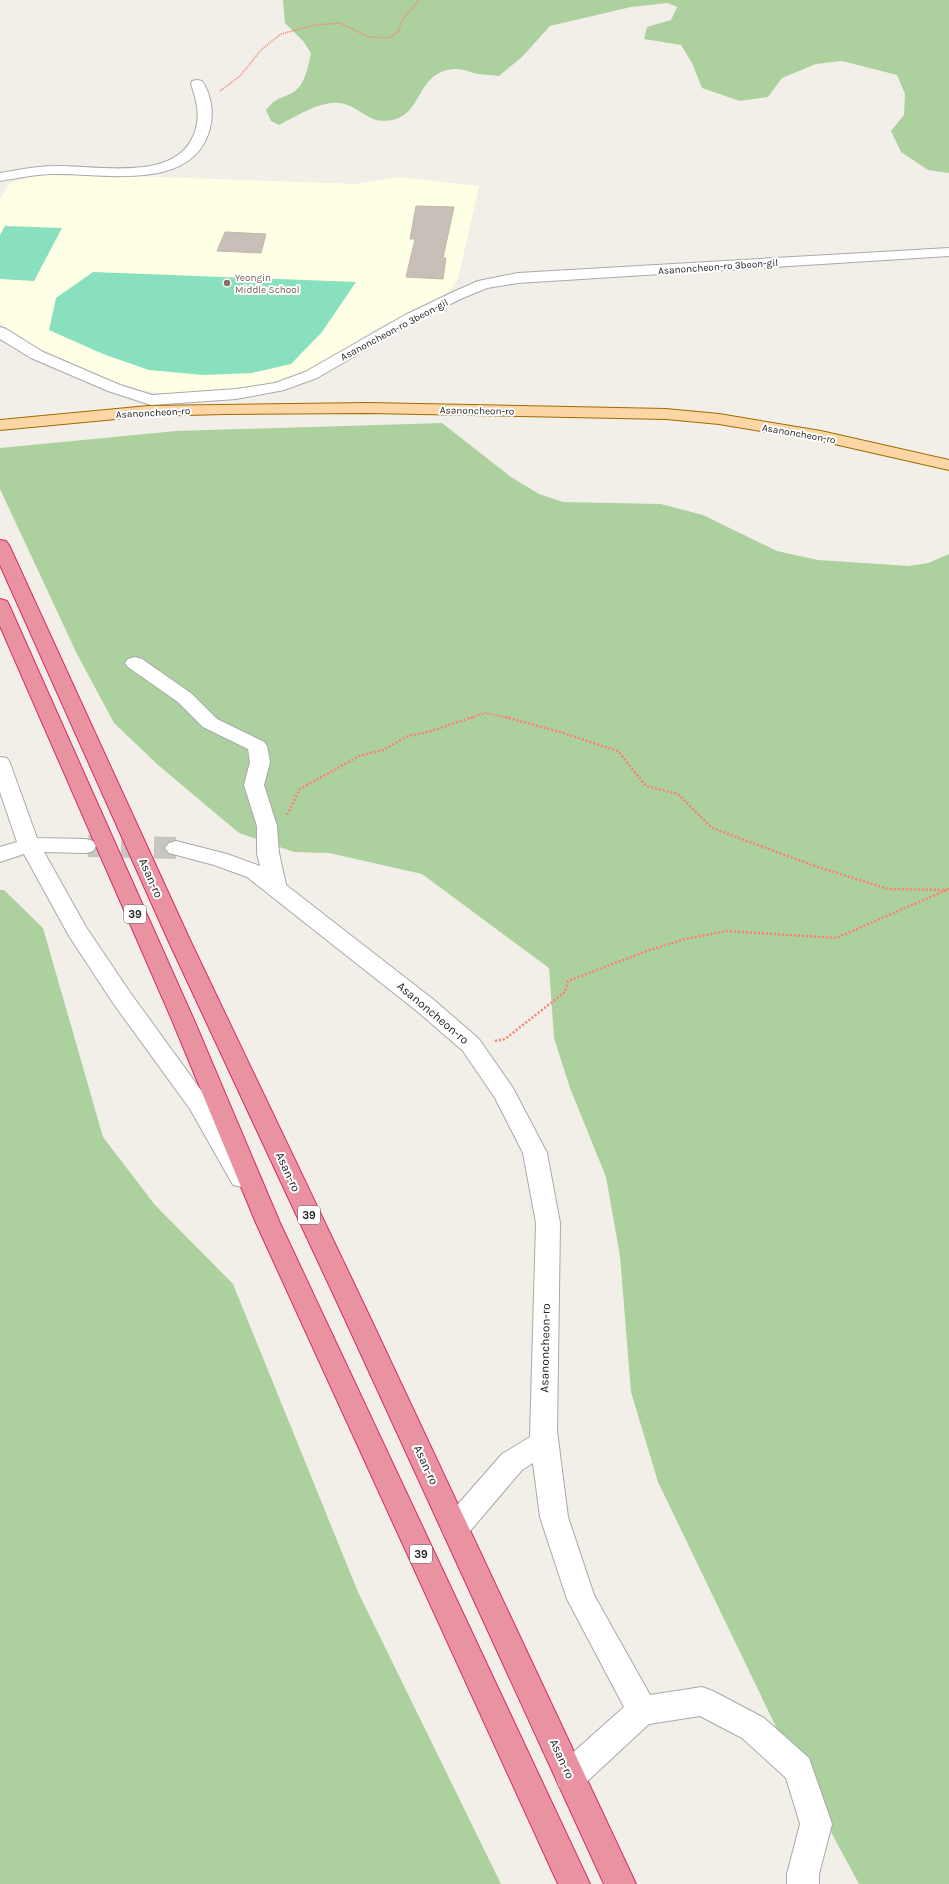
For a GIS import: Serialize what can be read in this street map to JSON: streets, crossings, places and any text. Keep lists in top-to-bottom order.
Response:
{
  "streets": {
    "highway": ["Asan-ro", "39"],
    "main road": ["Asanoncheon-ro"],
    "street": ["Asanoncheon-ro 3beon-gil"]
  },
  "crossings": [
    ["Asanoncheon-ro 3beon-gil", "Asanoncheon-ro"]
  ],
  "places": ["Yeongin Middle School"]
}
